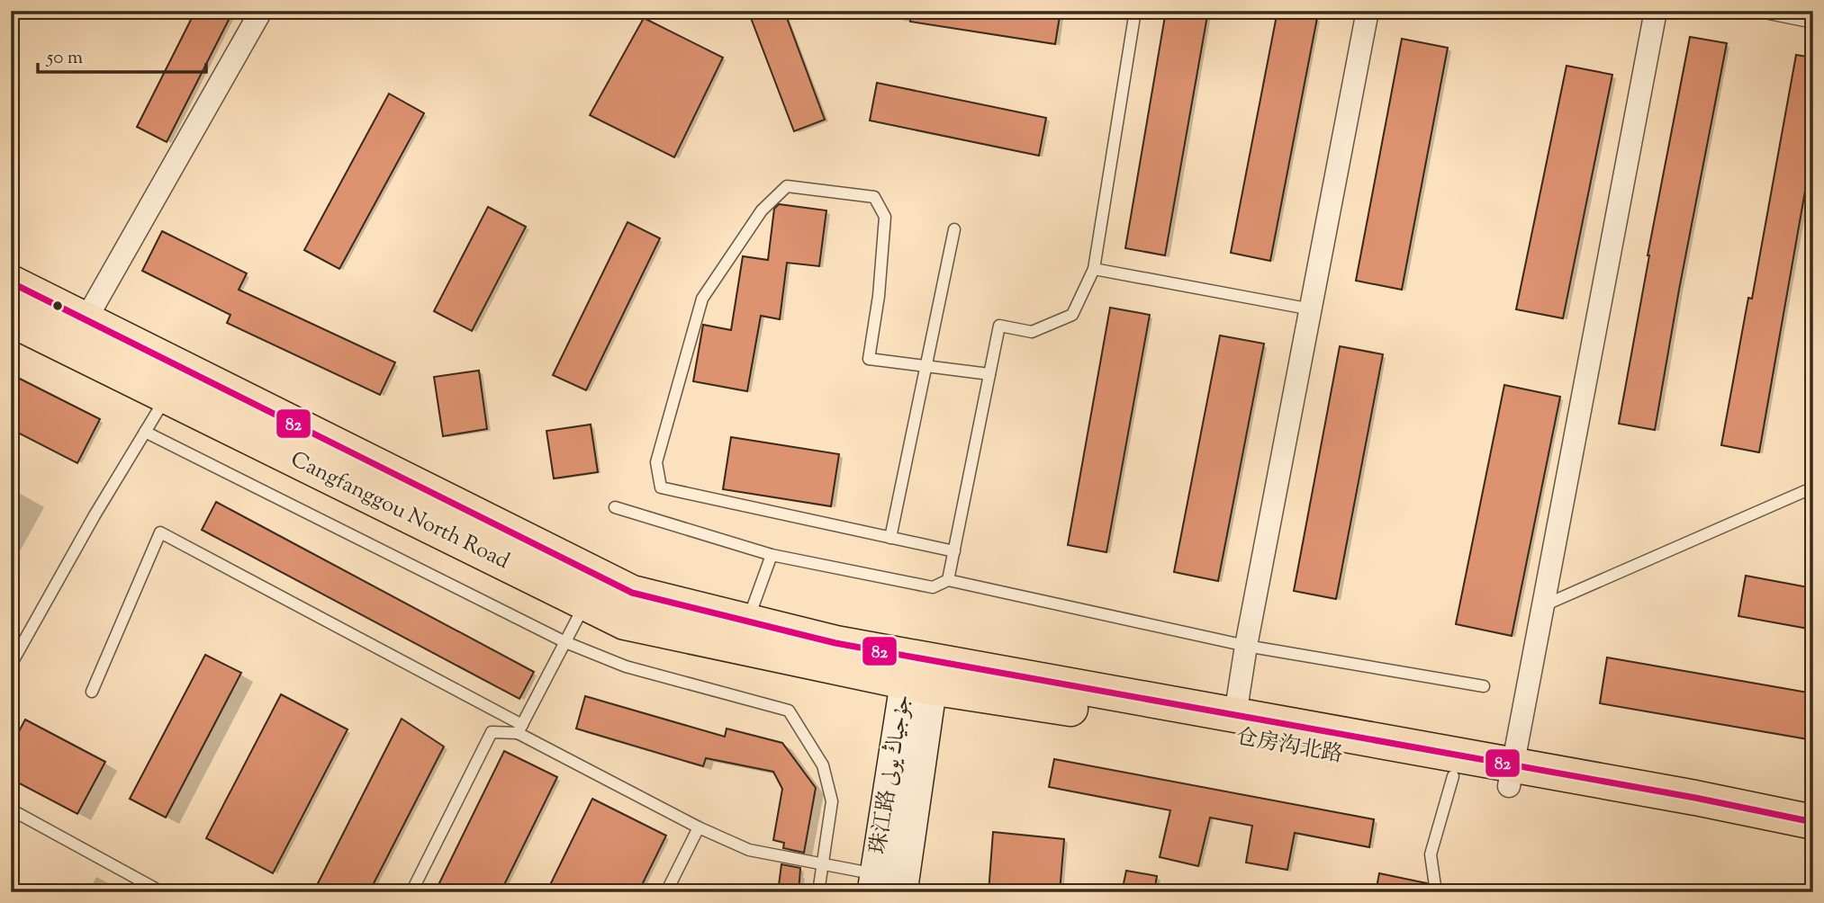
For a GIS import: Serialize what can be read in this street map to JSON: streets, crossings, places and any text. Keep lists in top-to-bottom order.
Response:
{
  "streets": {
    "main road": ["Cangfanggou North Road", "仓房沟北路"],
    "street": ["珠江路 جۇجياڭ يولى"]
  },
  "crossings": [
    ["Cangfanggou North Road", "仓房沟北路"],
    ["Cangfanggou North Road", "珠江路 جۇجياڭ يولى"],
    ["仓房沟北路", "珠江路 جۇجياڭ يولى"]
  ],
  "lines": ["transit line 82"],
  "scale_bar": "50 m"
}
